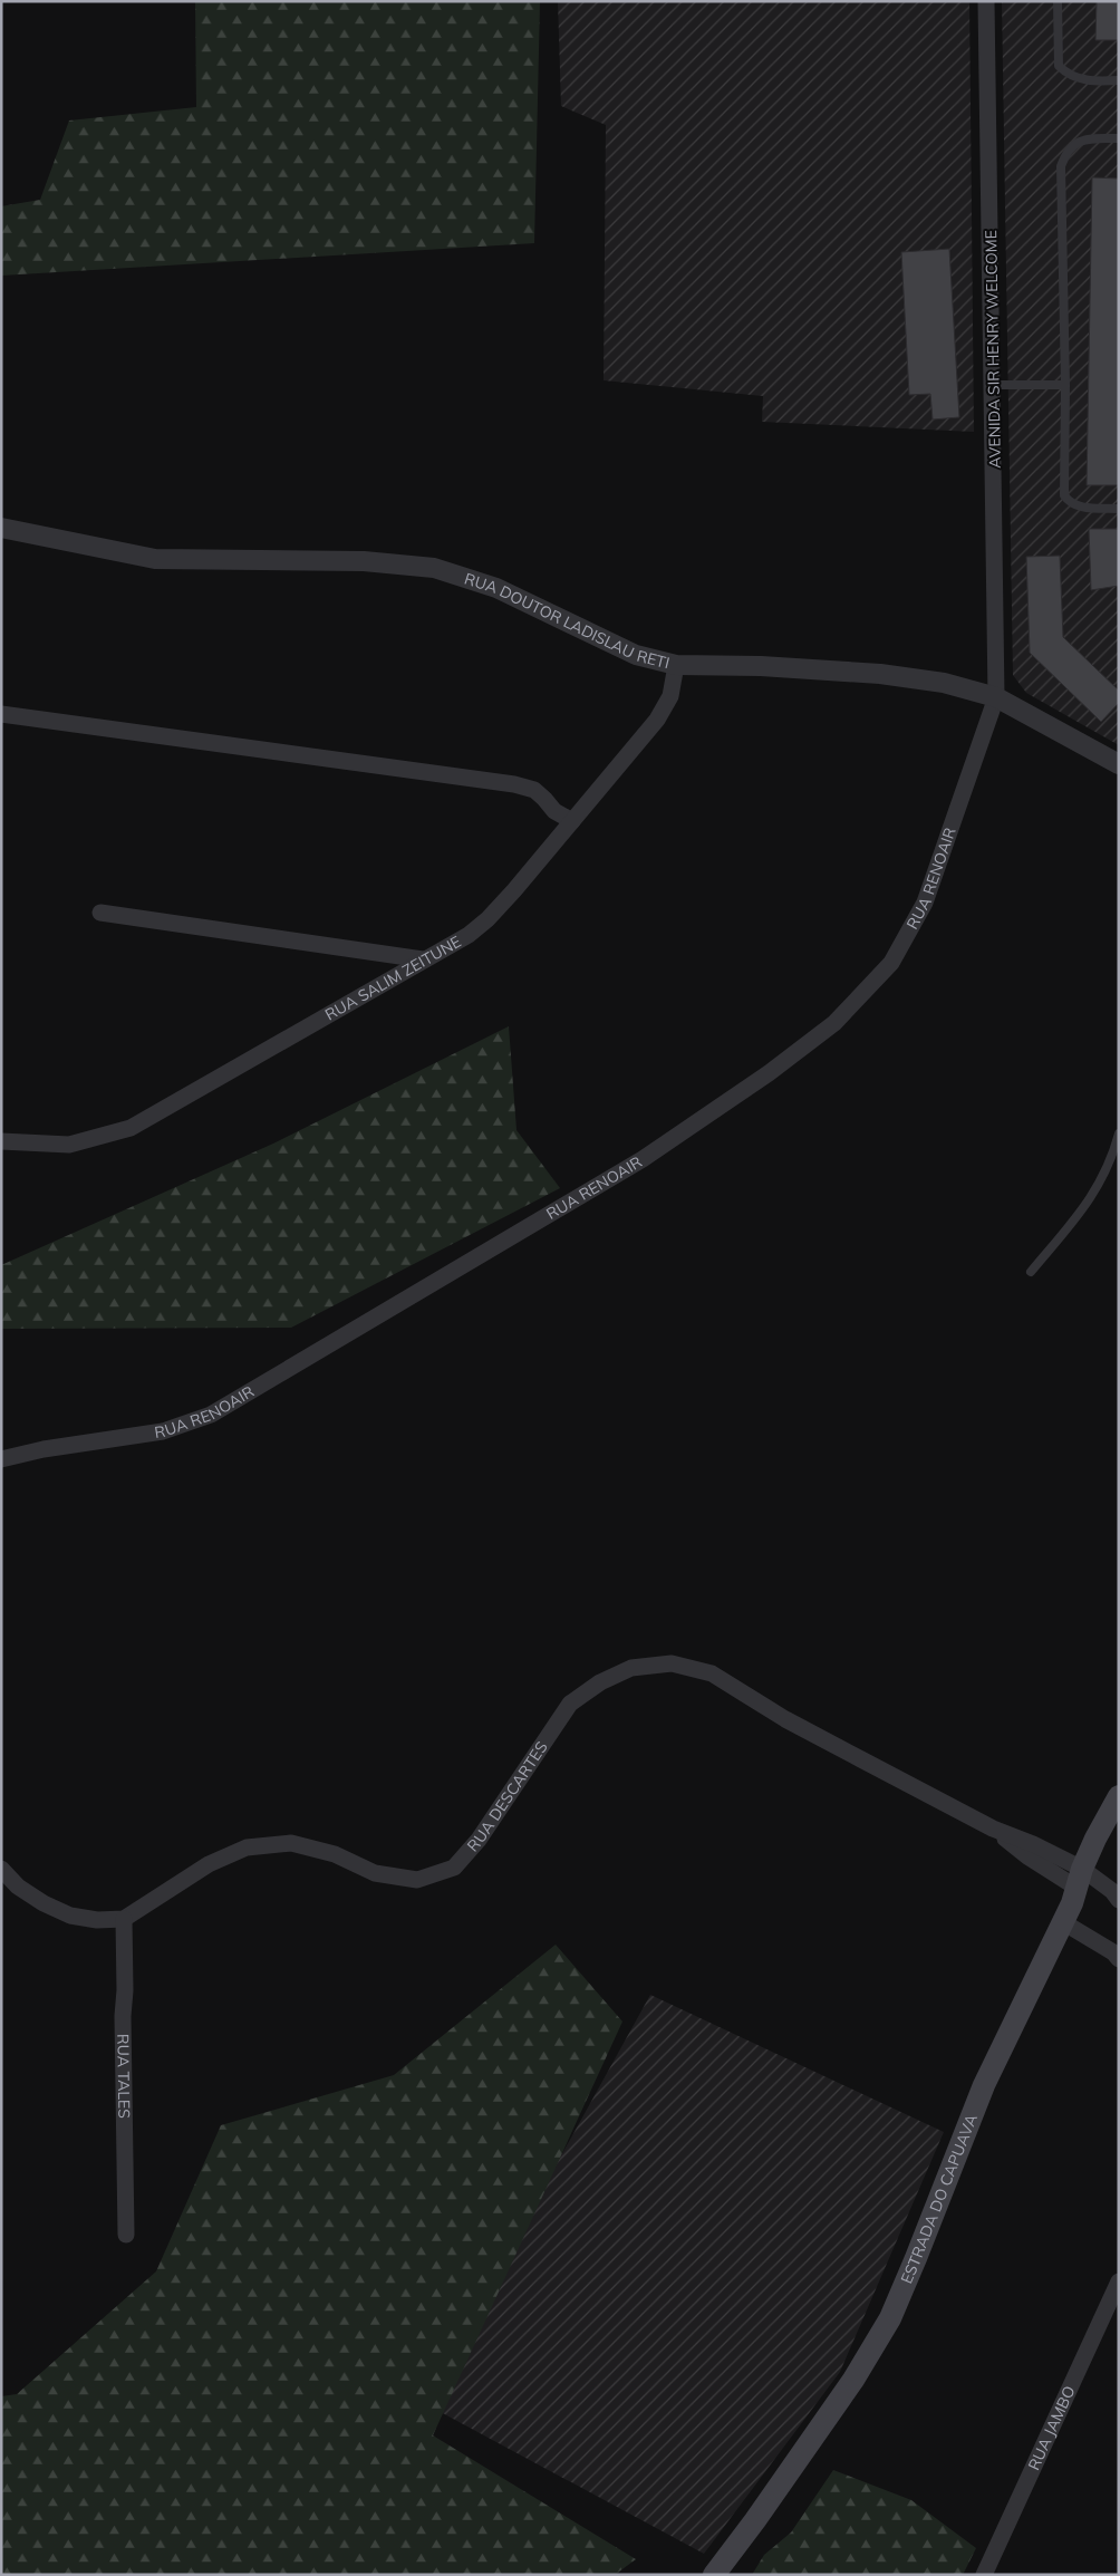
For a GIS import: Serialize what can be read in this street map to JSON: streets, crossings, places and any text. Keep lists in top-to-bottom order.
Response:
{
  "streets": {
    "main road": ["ESTRADA DO CAPUAVA"],
    "street": [
      "AVENIDA SIR HENRY WELCOME",
      "RUA DOUTOR LADISLAU RETI",
      "RUA RENOAIR",
      "RUA SALIM ZEITUNE",
      "RUA DESCARTES",
      "RUA TALES",
      "RUA JAMBO"
    ]
  },
  "crossings": [
    ["AVENIDA SIR HENRY WELCOME", "RUA DOUTOR LADISLAU RETI"],
    ["AVENIDA SIR HENRY WELCOME", "RUA RENOAIR"],
    ["RUA DOUTOR LADISLAU RETI", "RUA RENOAIR"],
    ["RUA DOUTOR LADISLAU RETI", "RUA SALIM ZEITUNE"],
    ["RUA DESCARTES", "RUA TALES"],
    ["RUA DESCARTES", "ESTRADA DO CAPUAVA"]
  ]
}
